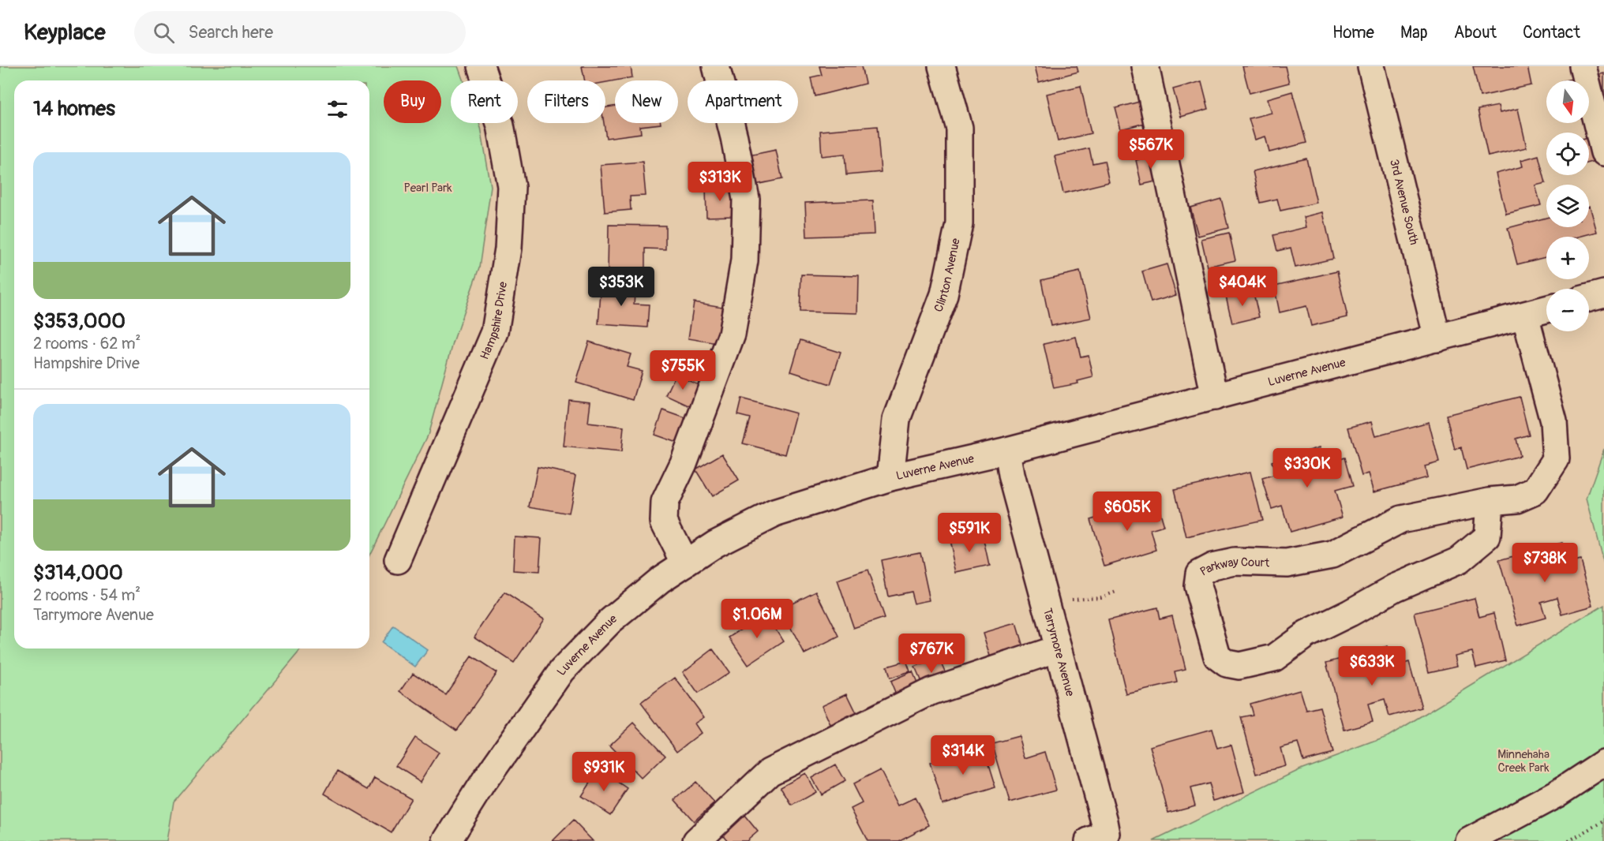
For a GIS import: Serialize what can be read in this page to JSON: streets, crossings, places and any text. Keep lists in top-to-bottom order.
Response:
{
  "streets": {
    "street": [
      "3rd Avenue South",
      "Clinton Avenue",
      "Hampshire Drive",
      "Luverne Avenue",
      "Parkway Court",
      "Tarrymore Avenue"
    ]
  },
  "crossings": [
    ["3rd Avenue South", "Luverne Avenue"],
    ["Clinton Avenue", "Luverne Avenue"],
    ["Luverne Avenue", "Parkway Court"],
    ["Luverne Avenue", "Tarrymore Avenue"]
  ],
  "parks": ["Pearl Park", "Minnehaha Creek Park"],
  "north": "bottom",
  "page": {
    "header": "Keyplace",
    "search": "Search here",
    "nav": [
      "Home",
      "Map",
      "About",
      "Contact"
    ],
    "map_buttons": ["+", "−"],
    "chip": [
      "Buy",
      "Rent",
      "Filters",
      "New",
      "Apartment"
    ],
    "heading": "14 homes",
    "price": [
      "$567K",
      "$313K",
      "$353K",
      "$404K",
      "$755K",
      "$330K",
      "$605K",
      "$591K",
      "$738K",
      "$1.06M",
      "$767K",
      "$633K",
      "$314K",
      "$931K"
    ],
    "list": [
      {
        "name": "$353,000",
        "note": "2 rooms · 62 m² · Hampshire Drive"
      },
      {
        "name": "$314,000",
        "note": "2 rooms · 54 m² · Tarrymore Avenue"
      }
    ]
  }
}
